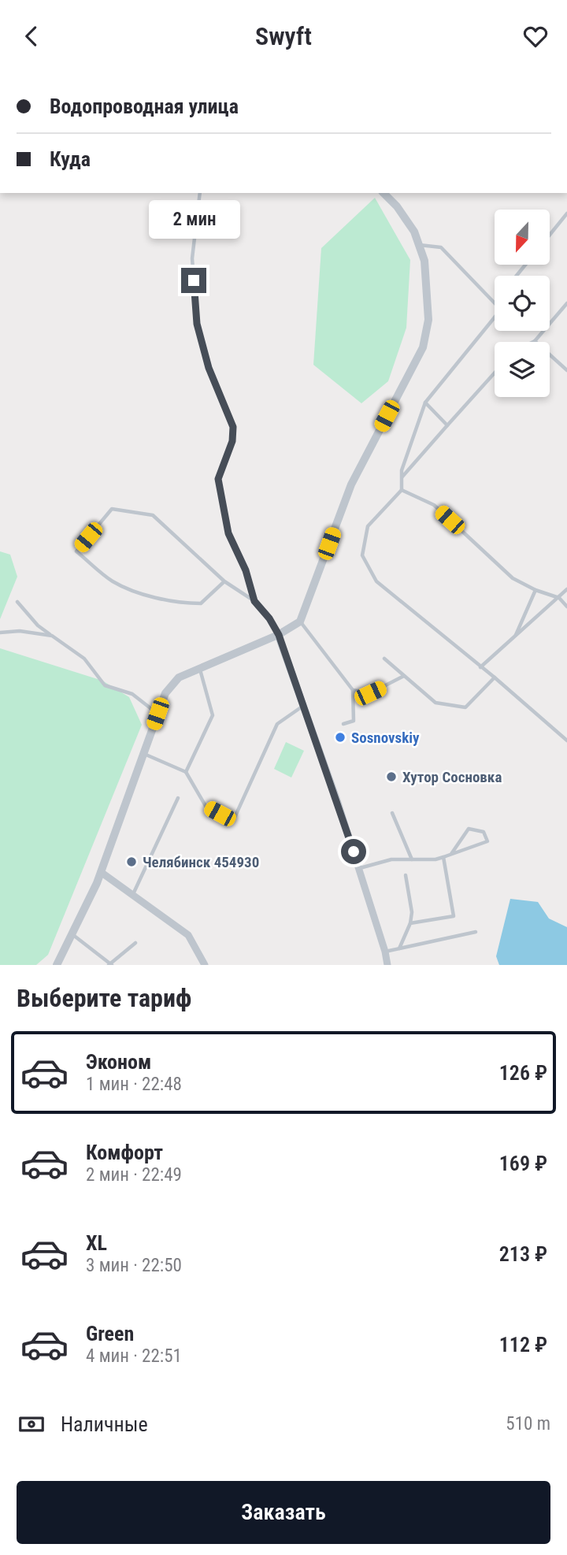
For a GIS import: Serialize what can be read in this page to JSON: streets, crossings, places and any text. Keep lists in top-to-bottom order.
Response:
{
  "places": ["Sosnovskiy", "Хутор Сосновка", "Челябинск 454930"],
  "north": "bottom",
  "page": {
    "header": "Swyft",
    "banner": ["Водопроводная улица", "Куда"],
    "bubble": "2 мин",
    "heading": "Выберите тариф",
    "list": [
      {
        "name": "Эконом",
        "note": "1 мин · 22:48",
        "value": "126 ₽"
      },
      {
        "name": "Комфорт",
        "note": "2 мин · 22:49",
        "value": "169 ₽"
      },
      {
        "name": "XL",
        "note": "3 мин · 22:50",
        "value": "213 ₽"
      },
      {
        "name": "Green",
        "note": "4 мин · 22:51",
        "value": "112 ₽"
      }
    ],
    "pay": ["Наличные", "510 m"],
    "buttons": "Заказать"
  }
}
